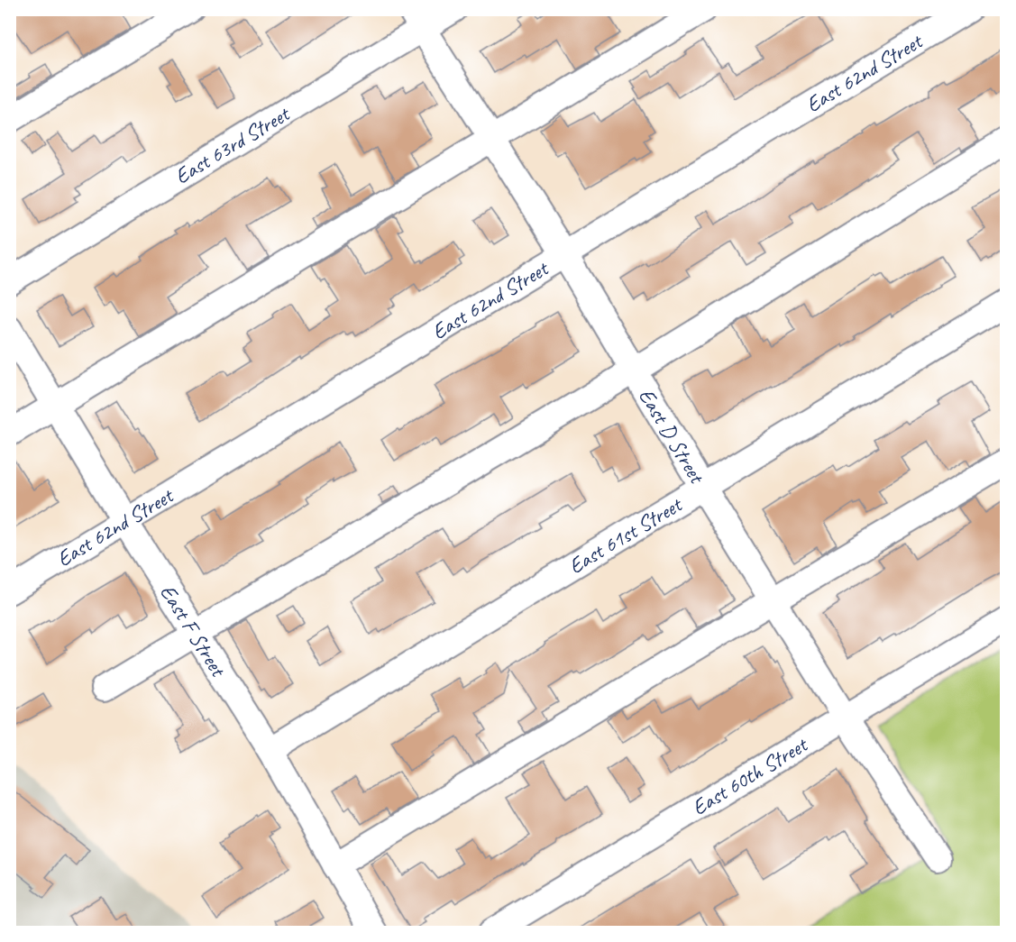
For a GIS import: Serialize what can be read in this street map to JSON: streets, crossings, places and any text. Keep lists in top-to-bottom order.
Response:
{
  "streets": {
    "street": [
      "East 62nd Street",
      "East 63rd Street",
      "East D Street",
      "East 61st Street",
      "East F Street",
      "East 60th Street"
    ]
  },
  "crossings": [
    ["East 62nd Street", "East D Street"],
    ["East 62nd Street", "East F Street"],
    ["East 63rd Street", "East D Street"],
    ["East D Street", "East 61st Street"],
    ["East D Street", "East 60th Street"],
    ["East 61st Street", "East F Street"]
  ]
}
